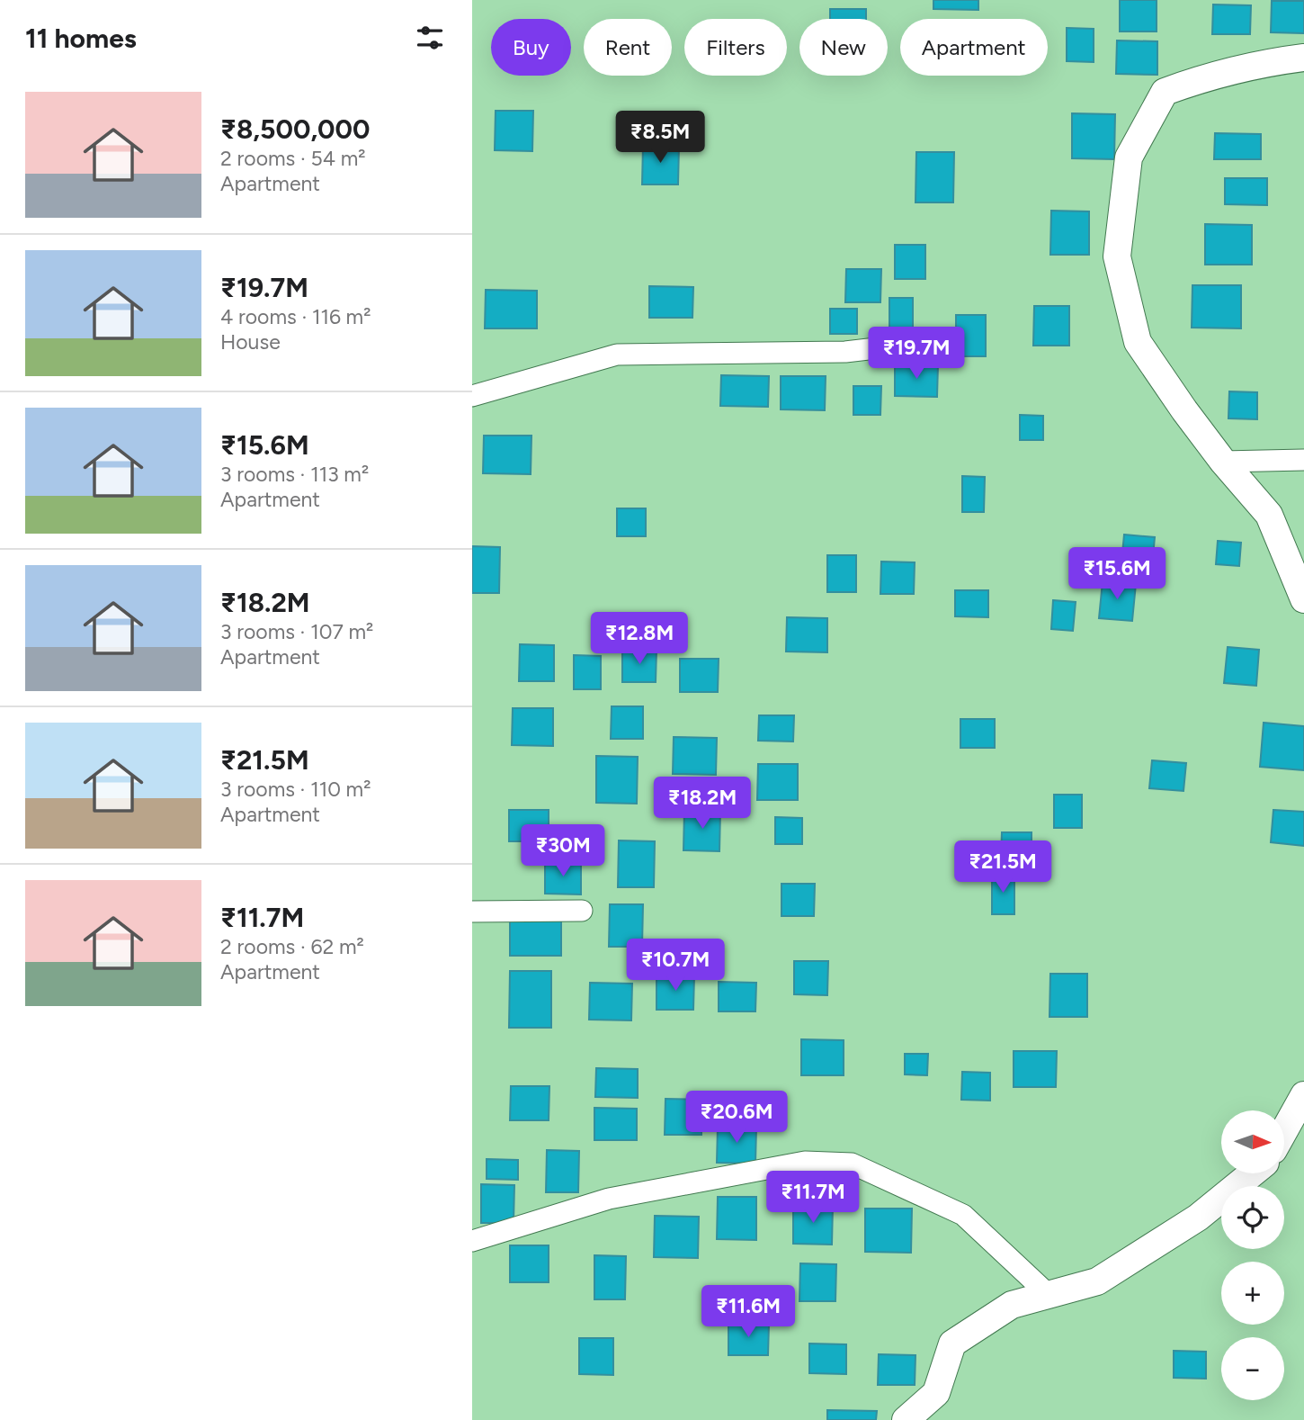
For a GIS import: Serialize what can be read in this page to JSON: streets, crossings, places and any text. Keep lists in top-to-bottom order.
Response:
{
  "north": "right",
  "page": {
    "heading": "11 homes",
    "chip": [
      "Buy",
      "Rent",
      "Filters",
      "New",
      "Apartment"
    ],
    "list": [
      {
        "name": "₹8,500,000",
        "note": "2 rooms · 54 m² · Apartment"
      },
      {
        "name": "₹19.7M",
        "note": "4 rooms · 116 m² · House"
      },
      {
        "name": "₹15.6M",
        "note": "3 rooms · 113 m² · Apartment"
      },
      {
        "name": "₹18.2M",
        "note": "3 rooms · 107 m² · Apartment"
      },
      {
        "name": "₹21.5M",
        "note": "3 rooms · 110 m² · Apartment"
      },
      {
        "name": "₹11.7M",
        "note": "2 rooms · 62 m² · Apartment"
      }
    ],
    "price": [
      "₹8.5M",
      "₹19.7M",
      "₹15.6M",
      "₹12.8M",
      "₹18.2M",
      "₹30M",
      "₹21.5M",
      "₹10.7M",
      "₹20.6M",
      "₹11.7M",
      "₹11.6M"
    ],
    "map_buttons": ["+", "−"]
  }
}
